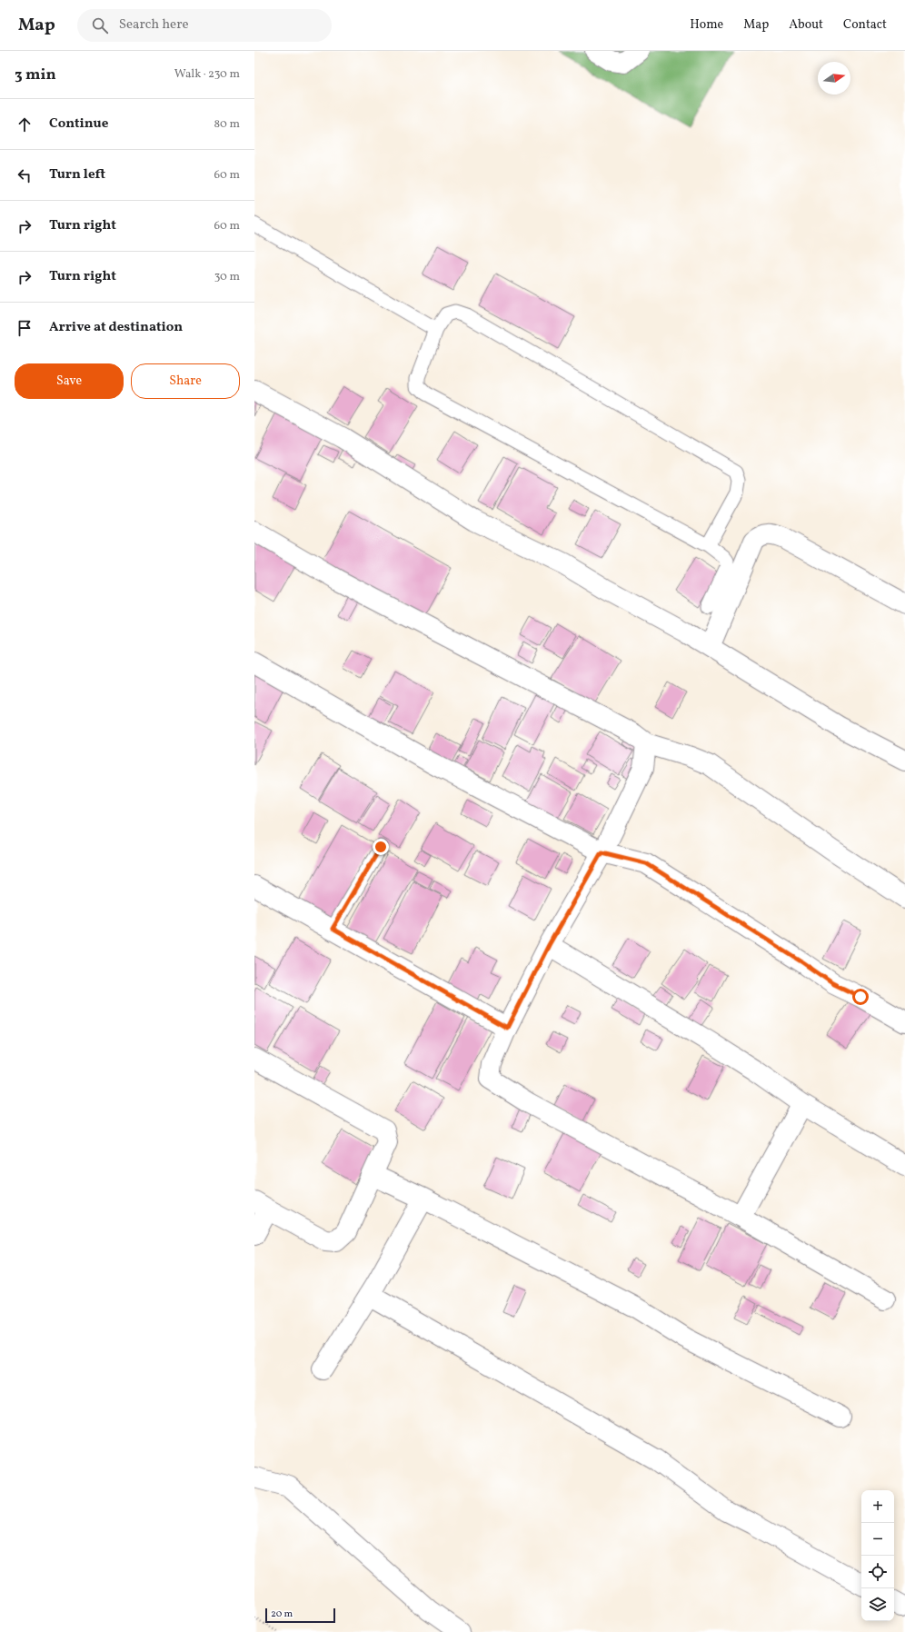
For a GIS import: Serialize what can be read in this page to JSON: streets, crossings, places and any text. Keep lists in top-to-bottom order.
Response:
{
  "scale_bar": "20 m",
  "north": "right",
  "page": {
    "header": "Map",
    "search": "Search here",
    "nav": [
      "Home",
      "Map",
      "About",
      "Contact"
    ],
    "heading": ["3 min", "Walk · 230 m"],
    "list": [
      ["Continue", "80 m"],
      ["Turn left", "60 m"],
      ["Turn right", "60 m"],
      ["Turn right", "30 m"],
      "Arrive at destination"
    ],
    "buttons": ["Save", "Share"],
    "map_buttons": ["+", "−"],
    "scale": "20 m"
  }
}
